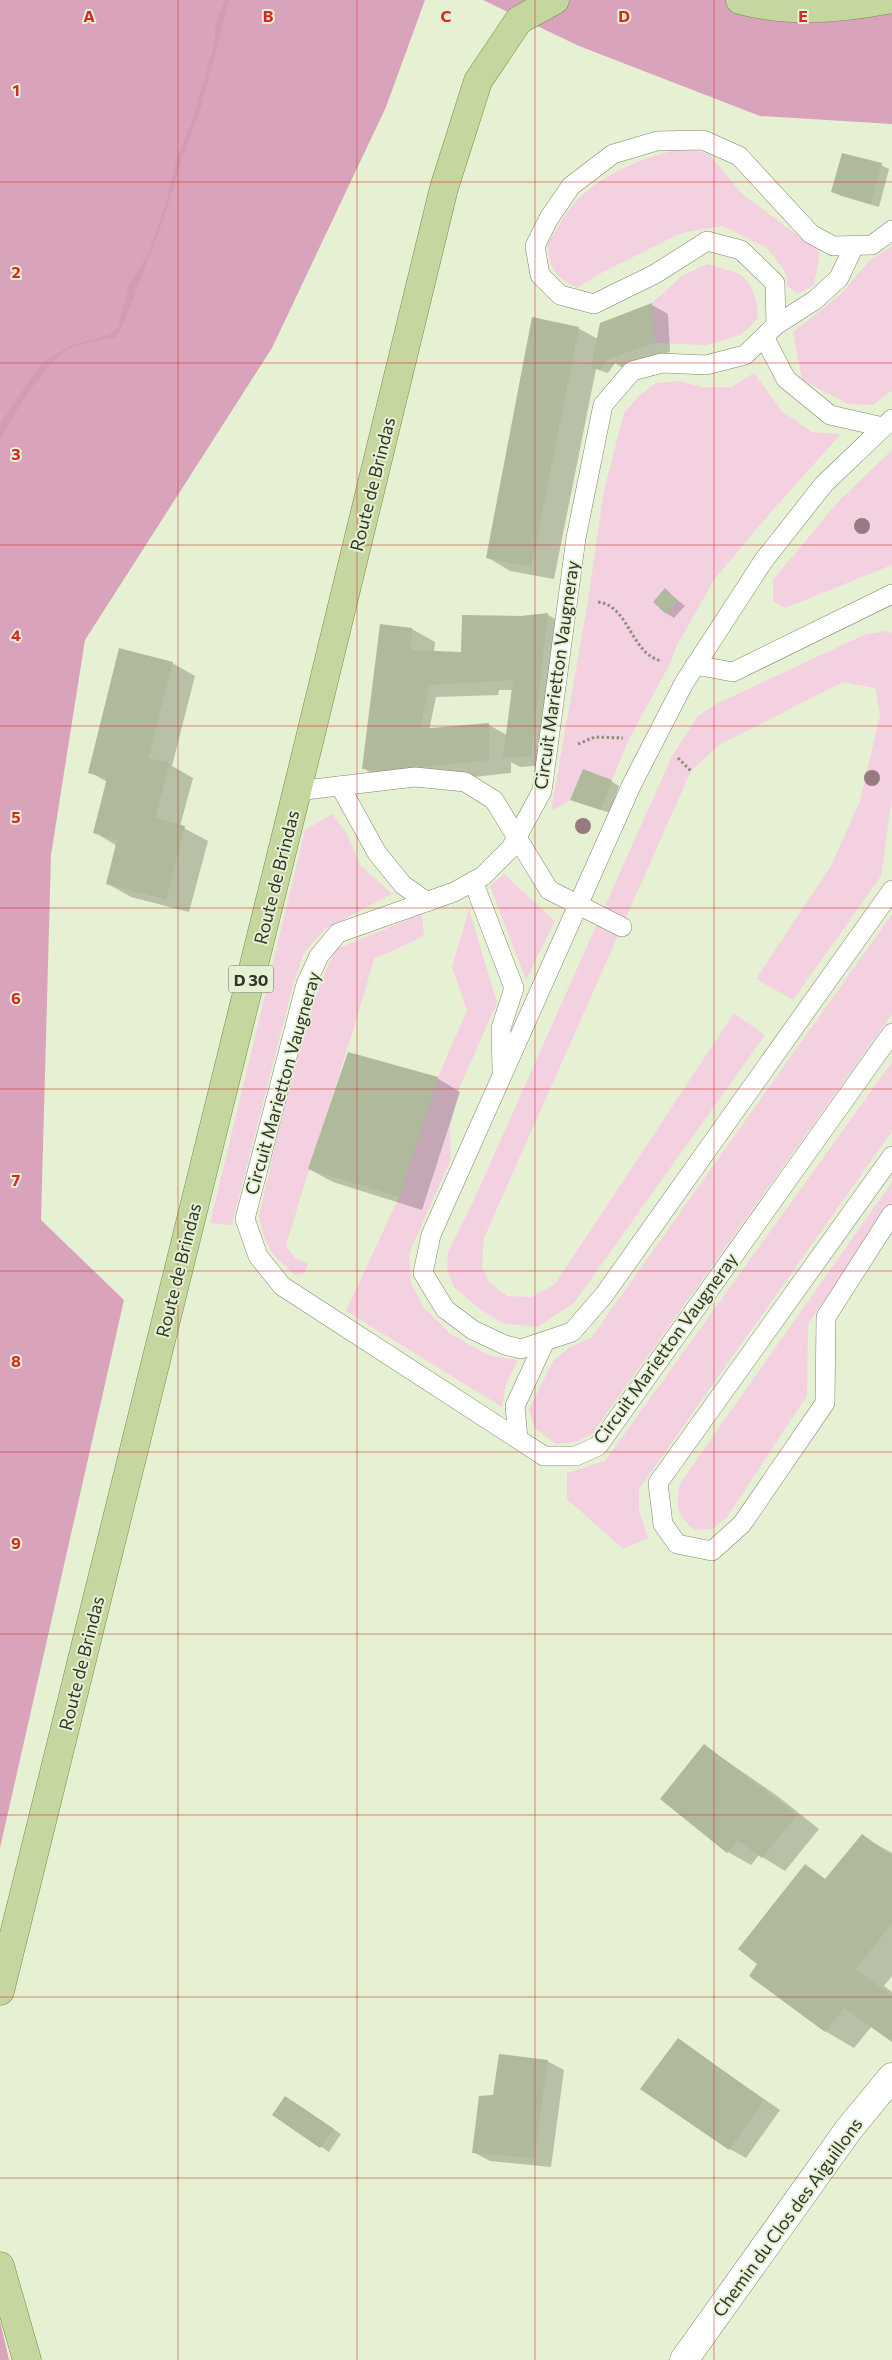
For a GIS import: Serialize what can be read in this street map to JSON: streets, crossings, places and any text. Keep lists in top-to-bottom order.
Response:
{
  "streets": {
    "main road": ["Route de Brindas", "D 30"],
    "street": ["Chemin du Clos des Aiguillons"],
    "lane": ["Circuit Marietton Vaugneray"]
  },
  "grid": {
    "columns": [
      "A",
      "B",
      "C",
      "D",
      "E"
    ],
    "rows": [
      "1",
      "2",
      "3",
      "4",
      "5",
      "6",
      "7",
      "8",
      "9"
    ]
  }
}
